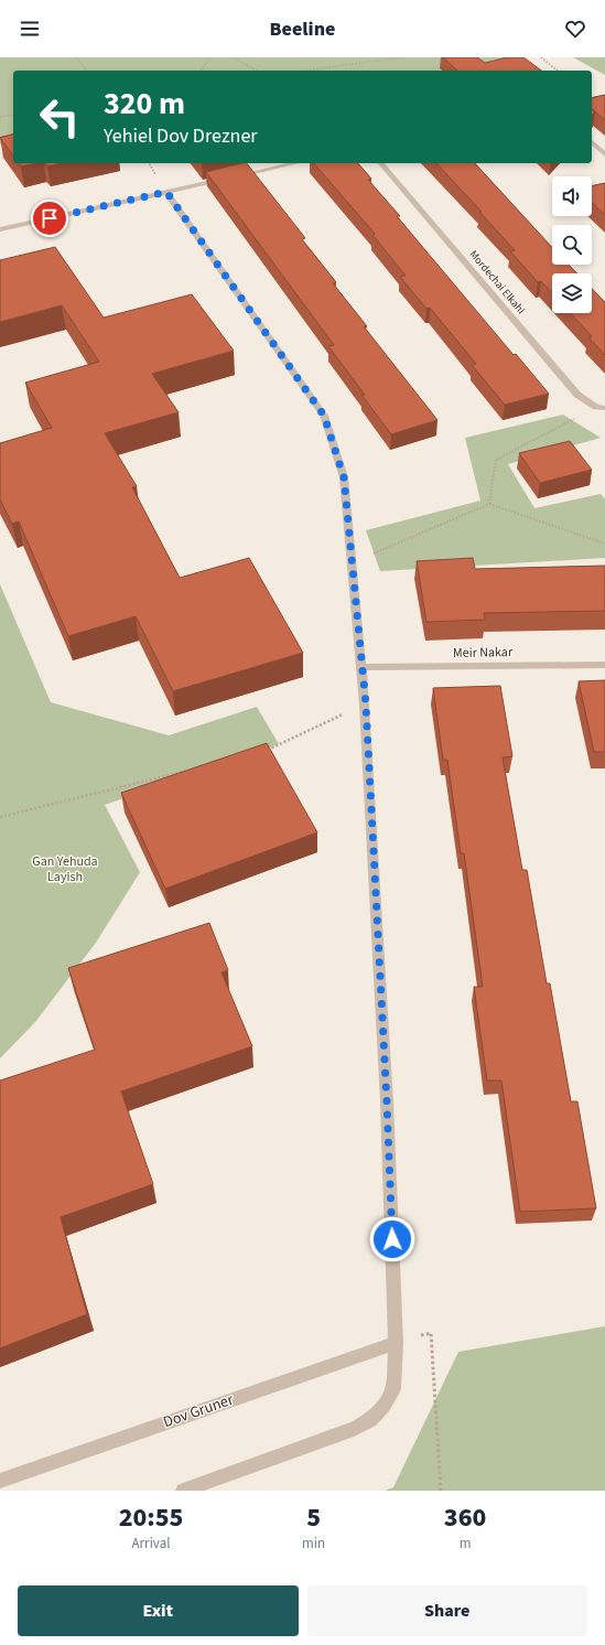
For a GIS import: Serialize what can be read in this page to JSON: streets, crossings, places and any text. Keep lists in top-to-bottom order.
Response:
{
  "streets": {
    "street": ["Mordechai Elkahi", "Meir Nakar", "Dov Gruner"]
  },
  "parks": ["Gan Yehuda Layish"],
  "page": {
    "header": "Beeline",
    "turn": ["320 m", "Yehiel Dov Drezner"],
    "eta": [
      "20:55",
      "Arrival",
      "5",
      "min",
      "360",
      "m"
    ],
    "buttons": ["Exit", "Share"]
  }
}
